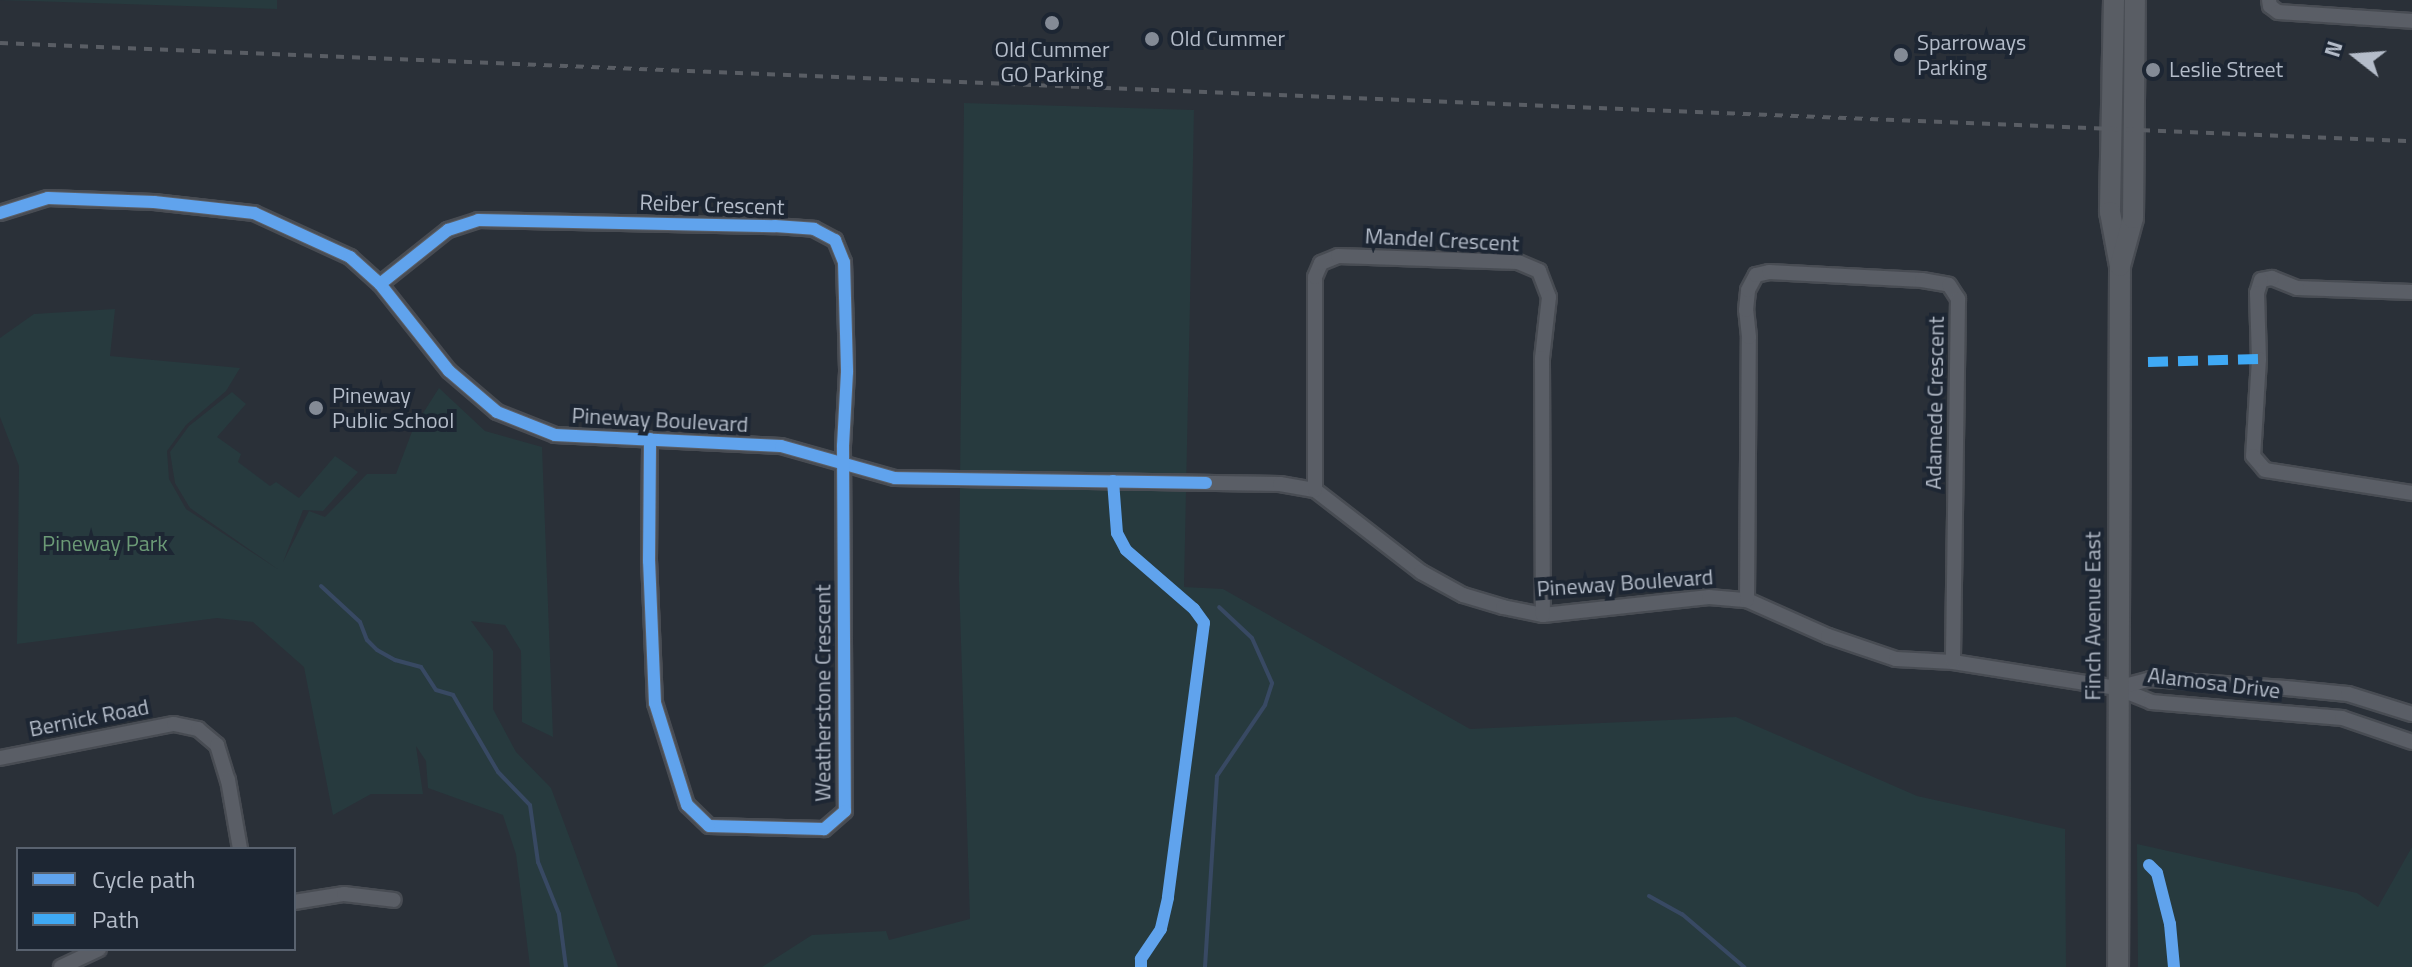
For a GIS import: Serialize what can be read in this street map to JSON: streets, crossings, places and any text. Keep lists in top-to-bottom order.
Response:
{
  "streets": {
    "main road": ["Finch Avenue East"],
    "street": [
      "Reiber Crescent",
      "Mandel Crescent",
      "Adamede Crescent",
      "Pineway Boulevard",
      "Alamosa Drive",
      "Weatherstone Crescent",
      "Bernick Road"
    ]
  },
  "crossings": [
    ["Reiber Crescent", "Pineway Boulevard"],
    ["Reiber Crescent", "Weatherstone Crescent"],
    ["Mandel Crescent", "Pineway Boulevard"],
    ["Adamede Crescent", "Pineway Boulevard"],
    ["Pineway Boulevard", "Finch Avenue East"],
    ["Pineway Boulevard", "Alamosa Drive"],
    ["Pineway Boulevard", "Weatherstone Crescent"],
    ["Finch Avenue East", "Alamosa Drive"]
  ],
  "parks": ["Pineway Park"],
  "places": [
    "Old Cummer GO Parking",
    "Old Cummer",
    "Sparroways Parking",
    "Leslie Street",
    "Pineway Public School"
  ],
  "legend": ["Cycle path", "Path"],
  "north": "left"
}
